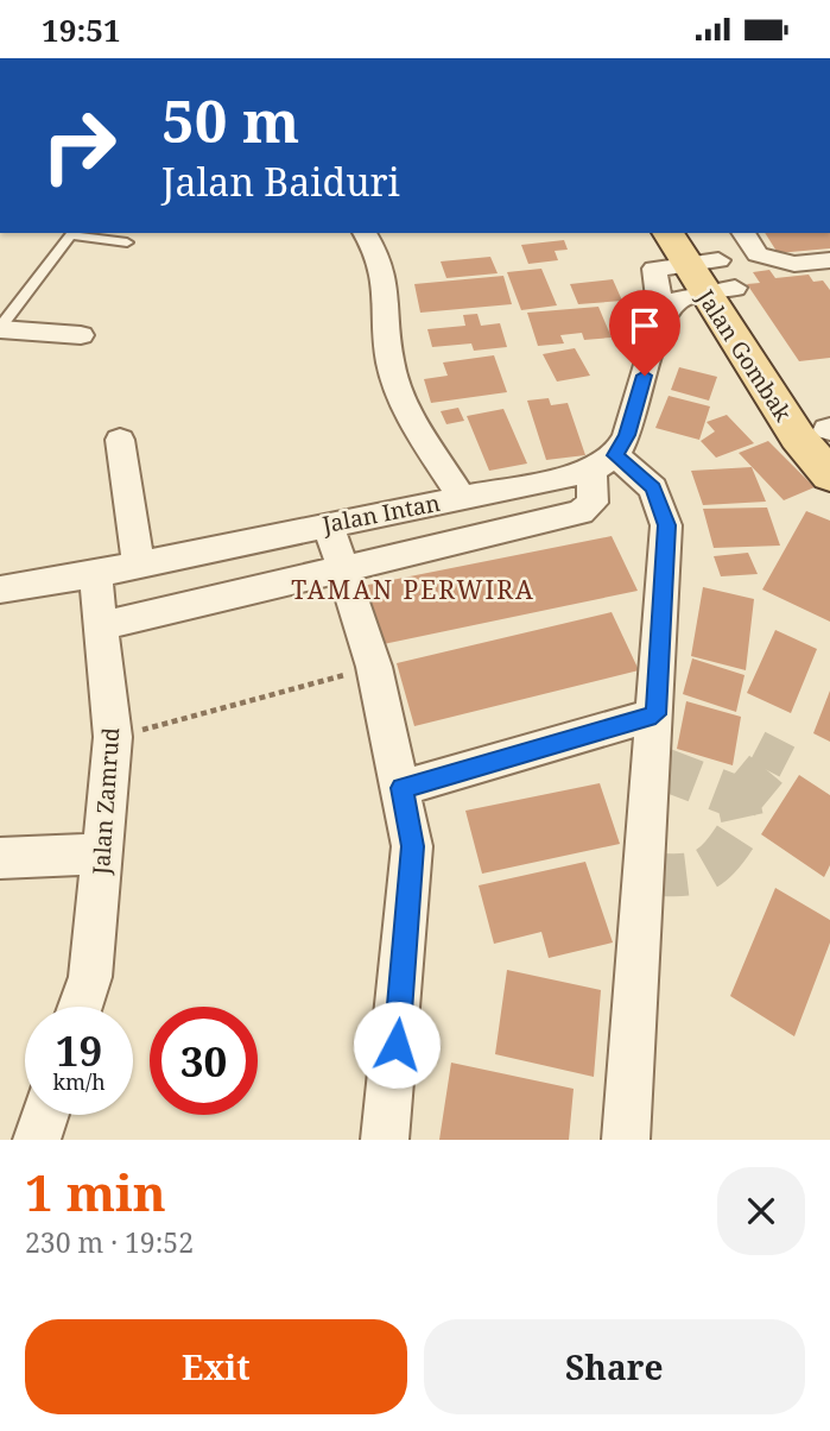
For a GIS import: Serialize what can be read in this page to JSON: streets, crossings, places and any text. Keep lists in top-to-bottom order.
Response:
{
  "streets": {
    "main road": ["Jalan Gombak"],
    "street": ["Jalan Intan", "Jalan Zamrud"]
  },
  "crossings": [
    ["Jalan Intan", "Jalan Zamrud"]
  ],
  "districts": ["TAMAN PERWIRA"],
  "page": {
    "status": "19:51",
    "turn": ["50 m", "Jalan Baiduri"],
    "speed": "19 km/h",
    "limit": "30",
    "heading": ["1 min", "230 m · 19:52"],
    "buttons": ["Exit", "Share"]
  }
}
